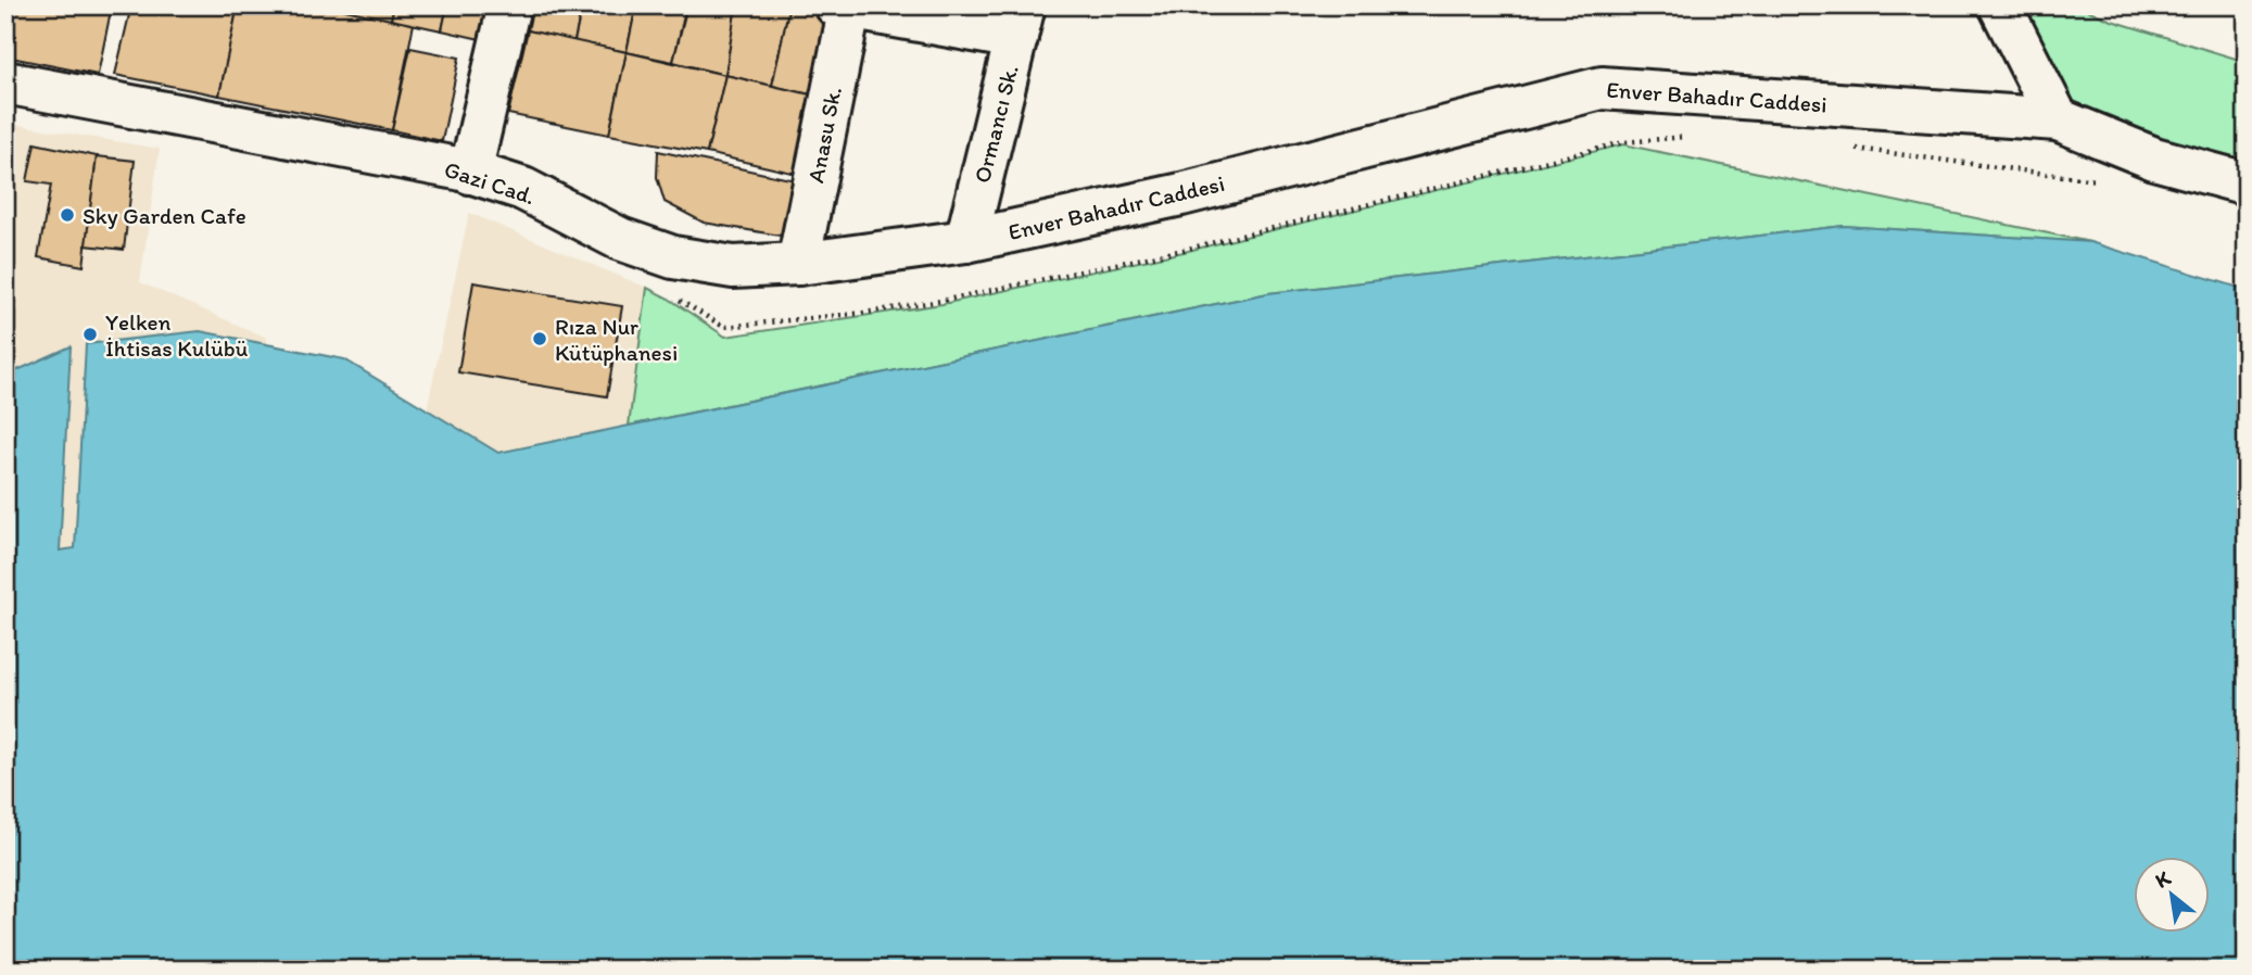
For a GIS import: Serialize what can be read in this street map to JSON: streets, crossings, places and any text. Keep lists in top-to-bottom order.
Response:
{
  "streets": {
    "main road": [
      "Enver Bahadır Caddesi",
      "Ormancı Sk.",
      "Anasu Sk.",
      "Gazi Cad."
    ]
  },
  "crossings": [
    ["Enver Bahadır Caddesi", "Ormancı Sk."],
    ["Enver Bahadır Caddesi", "Gazi Cad."],
    ["Ormancı Sk.", "Gazi Cad."],
    ["Anasu Sk.", "Gazi Cad."]
  ],
  "places": ["Sky Garden Cafe", "Yelken İhtisas Kulübü", "Rıza Nur Kütüphanesi"],
  "north": "top left"
}
